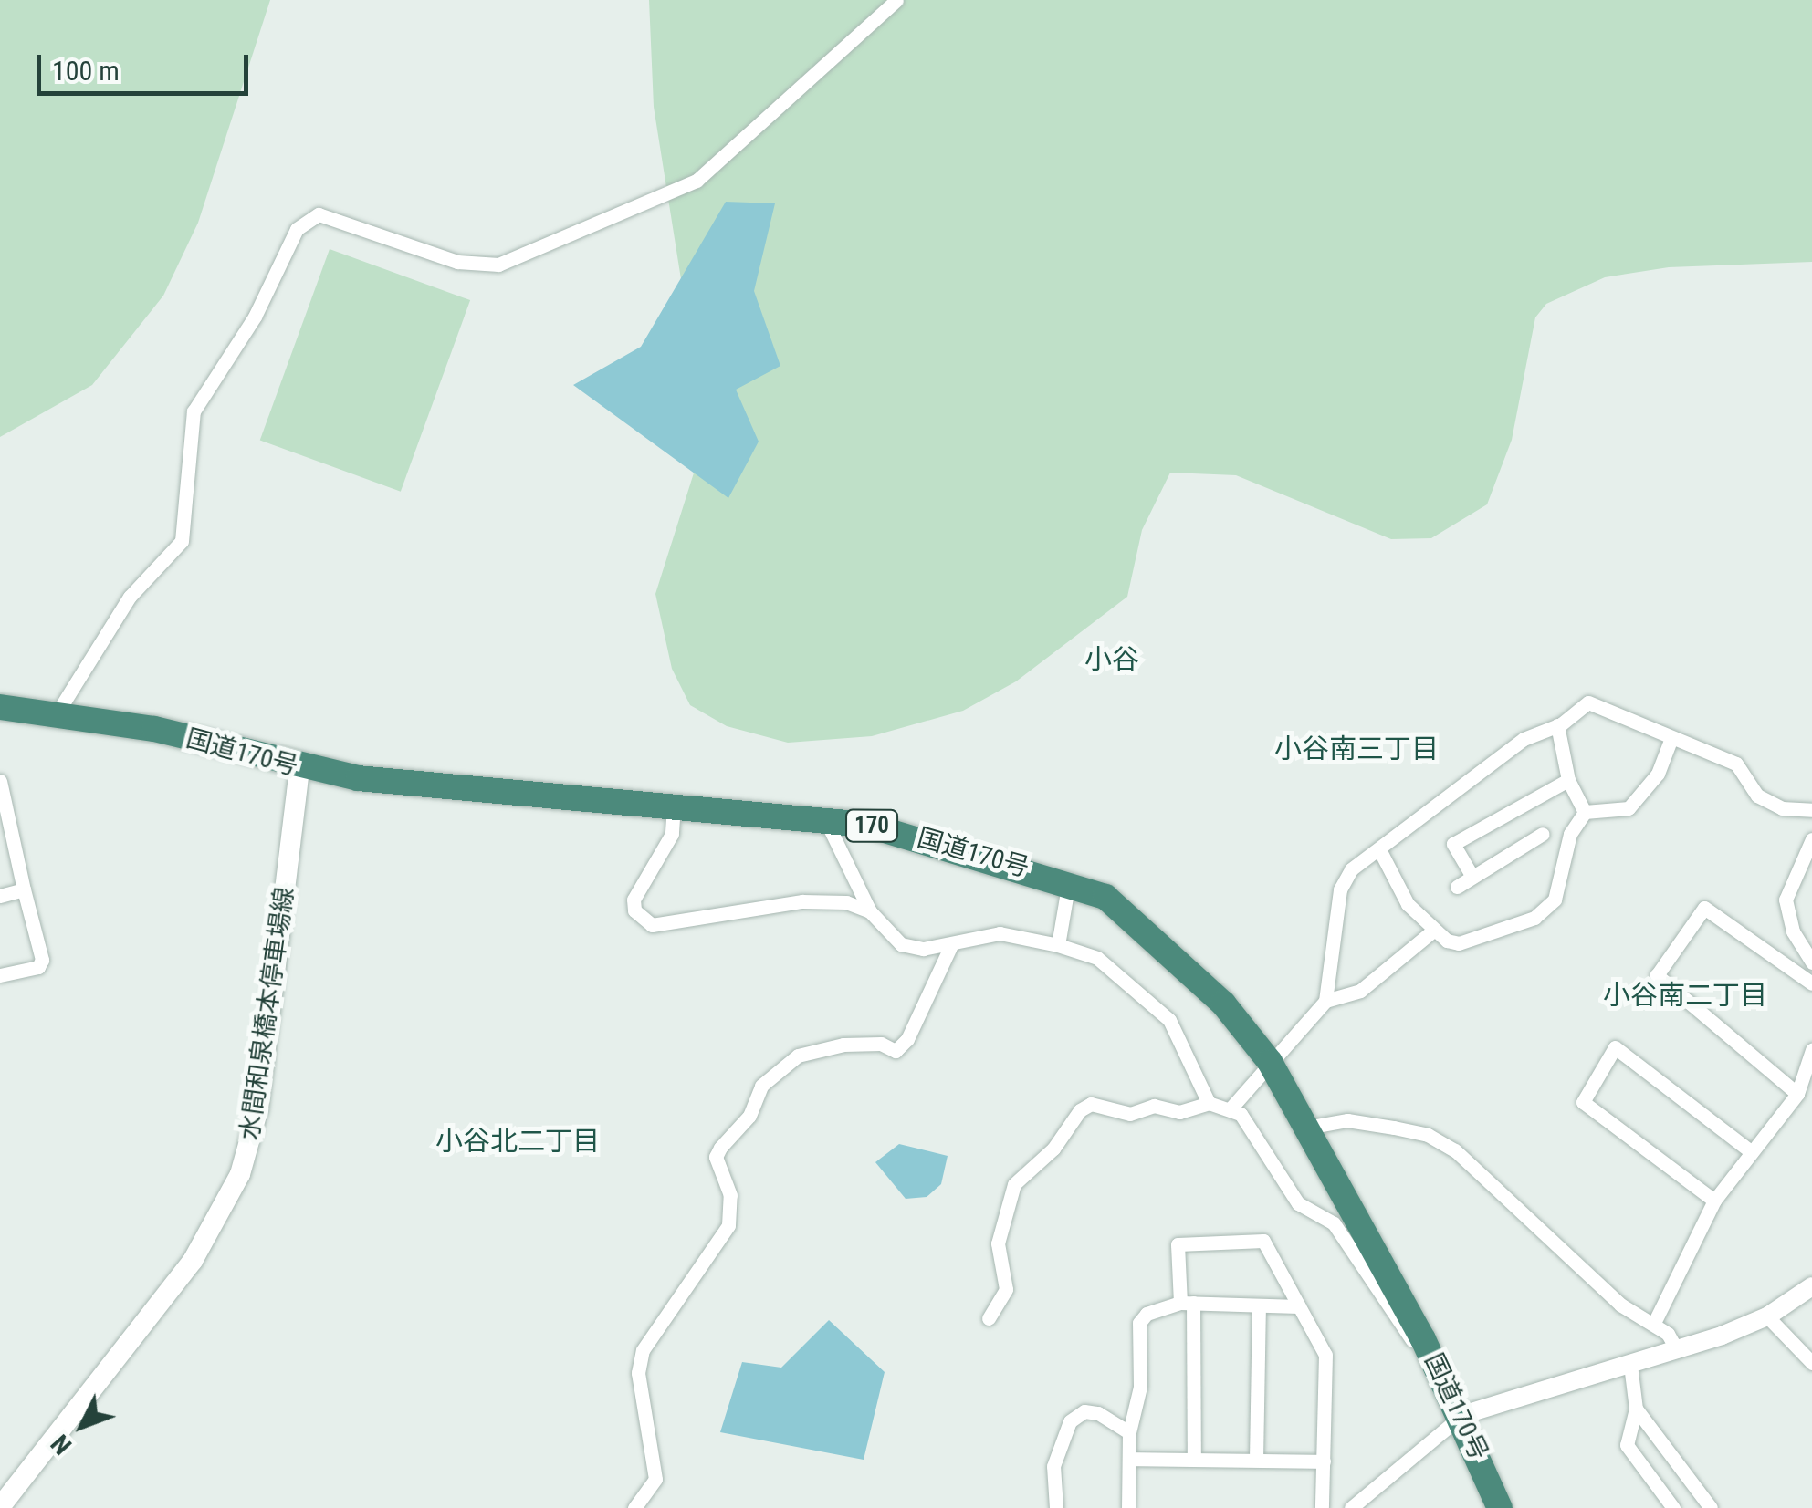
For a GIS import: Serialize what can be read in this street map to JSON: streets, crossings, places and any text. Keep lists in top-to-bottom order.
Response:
{
  "streets": {
    "highway": ["国道170号", "170"],
    "main road": ["水間和泉橋本停車場線"]
  },
  "crossings": [
    ["国道170号", "水間和泉橋本停車場線"]
  ],
  "districts": [
    "小谷",
    "小谷南三丁目",
    "小谷南二丁目",
    "小谷北二丁目"
  ],
  "scale_bar": "100 m",
  "north": "bottom left"
}
